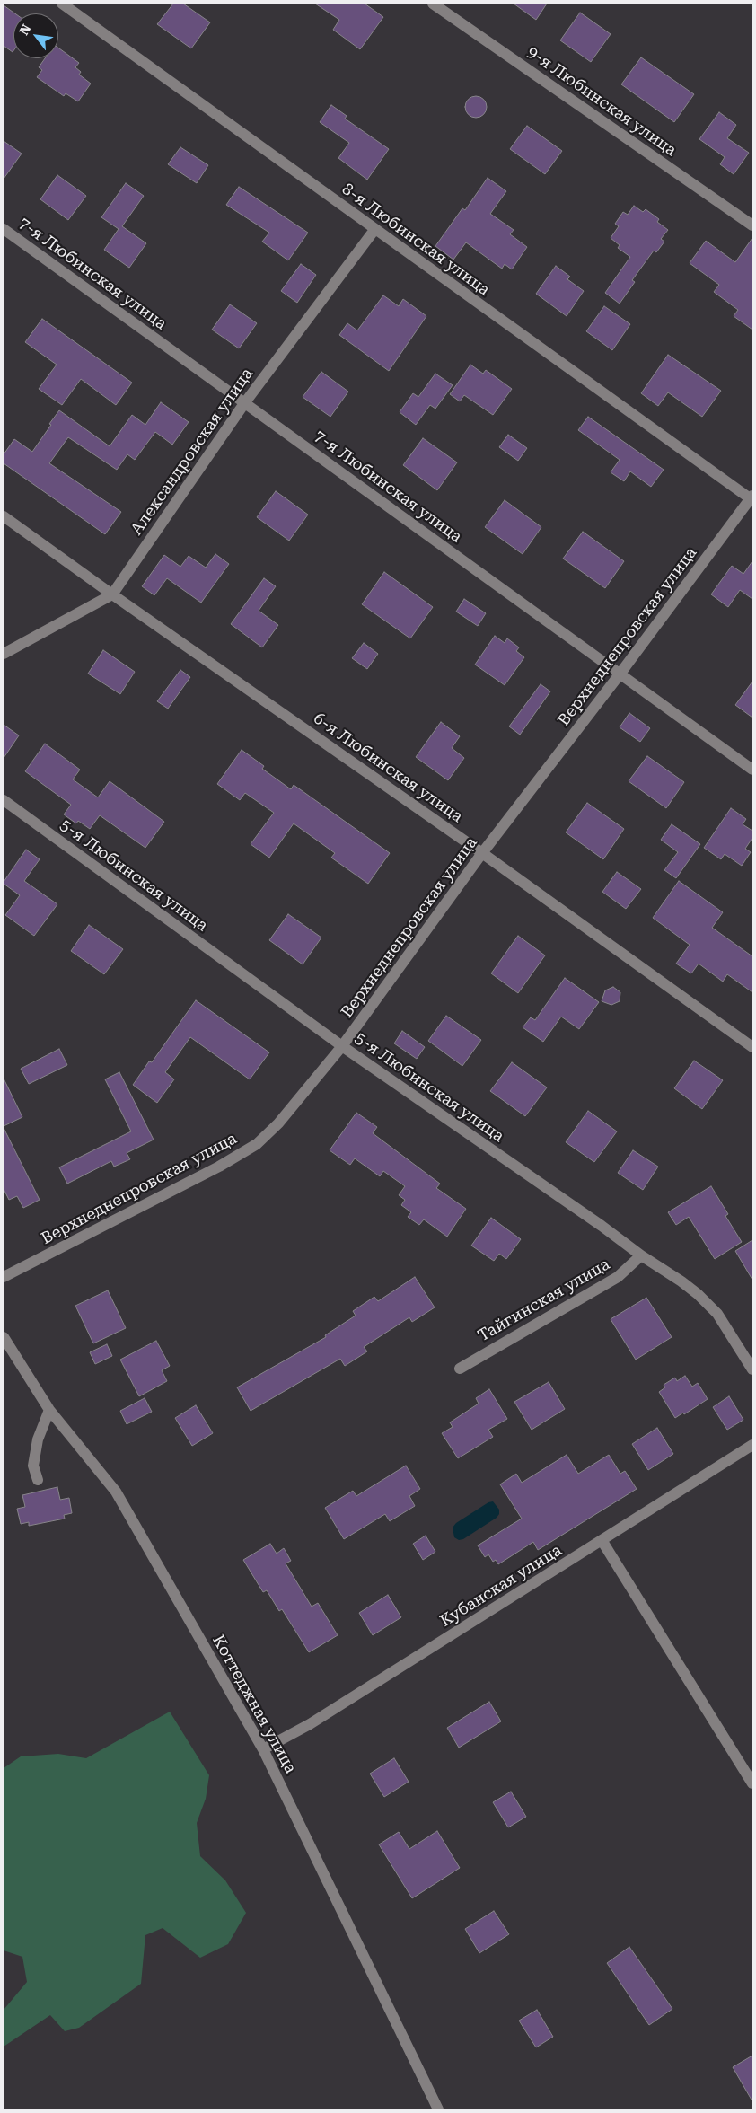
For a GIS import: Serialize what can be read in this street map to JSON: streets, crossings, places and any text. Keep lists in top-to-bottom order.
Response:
{
  "streets": {
    "street": [
      "9-я Любинская улица",
      "8-я Любинская улица",
      "7-я Любинская улица",
      "Александровская улица",
      "Верхнеднепровская улица",
      "6-я Любинская улица",
      "5-я Любинская улица",
      "Тайгинская улица",
      "Кубанская улица",
      "Коттеджная улица"
    ]
  },
  "crossings": [
    ["8-я Любинская улица", "Александровская улица"],
    ["8-я Любинская улица", "Верхнеднепровская улица"],
    ["7-я Любинская улица", "Александровская улица"],
    ["7-я Любинская улица", "Верхнеднепровская улица"],
    ["Александровская улица", "6-я Любинская улица"],
    ["Верхнеднепровская улица", "6-я Любинская улица"],
    ["Верхнеднепровская улица", "5-я Любинская улица"],
    ["5-я Любинская улица", "Тайгинская улица"],
    ["Кубанская улица", "Коттеджная улица"]
  ],
  "north": "top left"
}
